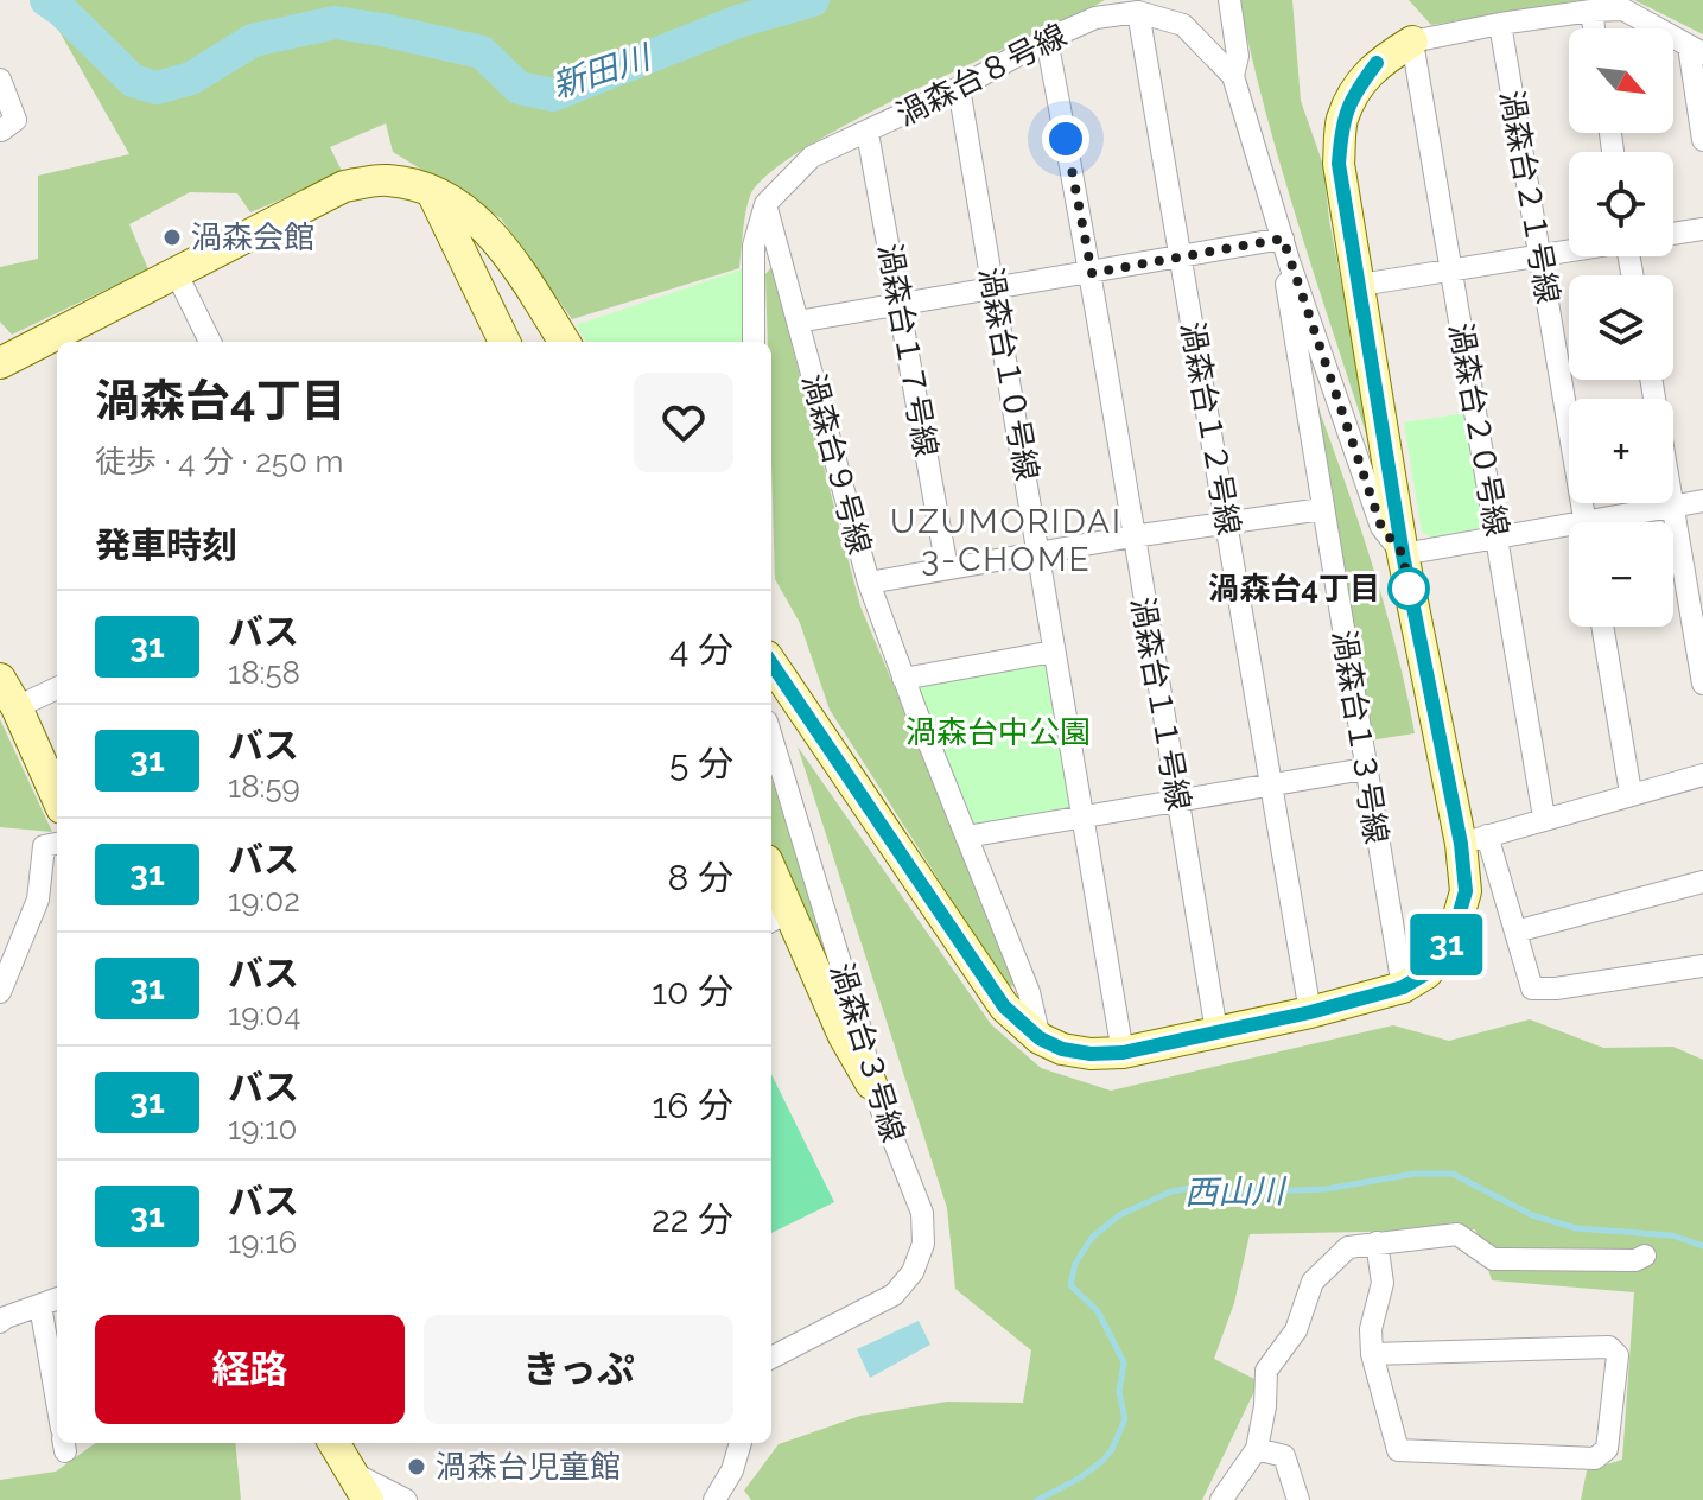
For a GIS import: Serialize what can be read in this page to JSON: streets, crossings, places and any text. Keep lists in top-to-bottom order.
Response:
{
  "streets": {
    "street": [
      "渦森台８号線",
      "渦森台２１号線",
      "渦森台１７号線",
      "渦森台１０号線",
      "渦森台１２号線",
      "渦森台２０号線",
      "渦森台９号線",
      "渦森台１１号線",
      "渦森台１３号線",
      "渦森台３号線"
    ]
  },
  "crossings": [
    ["渦森台８号線", "渦森台１７号線"],
    ["渦森台８号線", "渦森台１０号線"],
    ["渦森台８号線", "渦森台１２号線"],
    ["渦森台８号線", "渦森台９号線"],
    ["渦森台８号線", "渦森台１１号線"],
    ["渦森台８号線", "渦森台１３号線"]
  ],
  "districts": ["UZUMORIDAI 3-CHOME"],
  "water": ["新田川", "西山川"],
  "parks": ["渦森台中公園"],
  "places": ["渦森会館", "渦森台4丁目", "渦森台児童館"],
  "lines": ["bus line 31"],
  "north": "bottom right",
  "page": {
    "on_map": "31",
    "map_buttons": ["+", "−"],
    "heading": [
      ["渦森台4丁目", "徒歩 · 4 分 · 250 m"],
      "発車時刻"
    ],
    "list": [
      {
        "mark": "31",
        "name": "バス",
        "note": "18:58",
        "value": "4 分"
      },
      {
        "mark": "31",
        "name": "バス",
        "note": "18:59",
        "value": "5 分"
      },
      {
        "mark": "31",
        "name": "バス",
        "note": "19:02",
        "value": "8 分"
      },
      {
        "mark": "31",
        "name": "バス",
        "note": "19:04",
        "value": "10 分"
      },
      {
        "mark": "31",
        "name": "バス",
        "note": "19:10",
        "value": "16 分"
      },
      {
        "mark": "31",
        "name": "バス",
        "note": "19:16",
        "value": "22 分"
      }
    ],
    "buttons": ["経路", "きっぷ"]
  }
}
